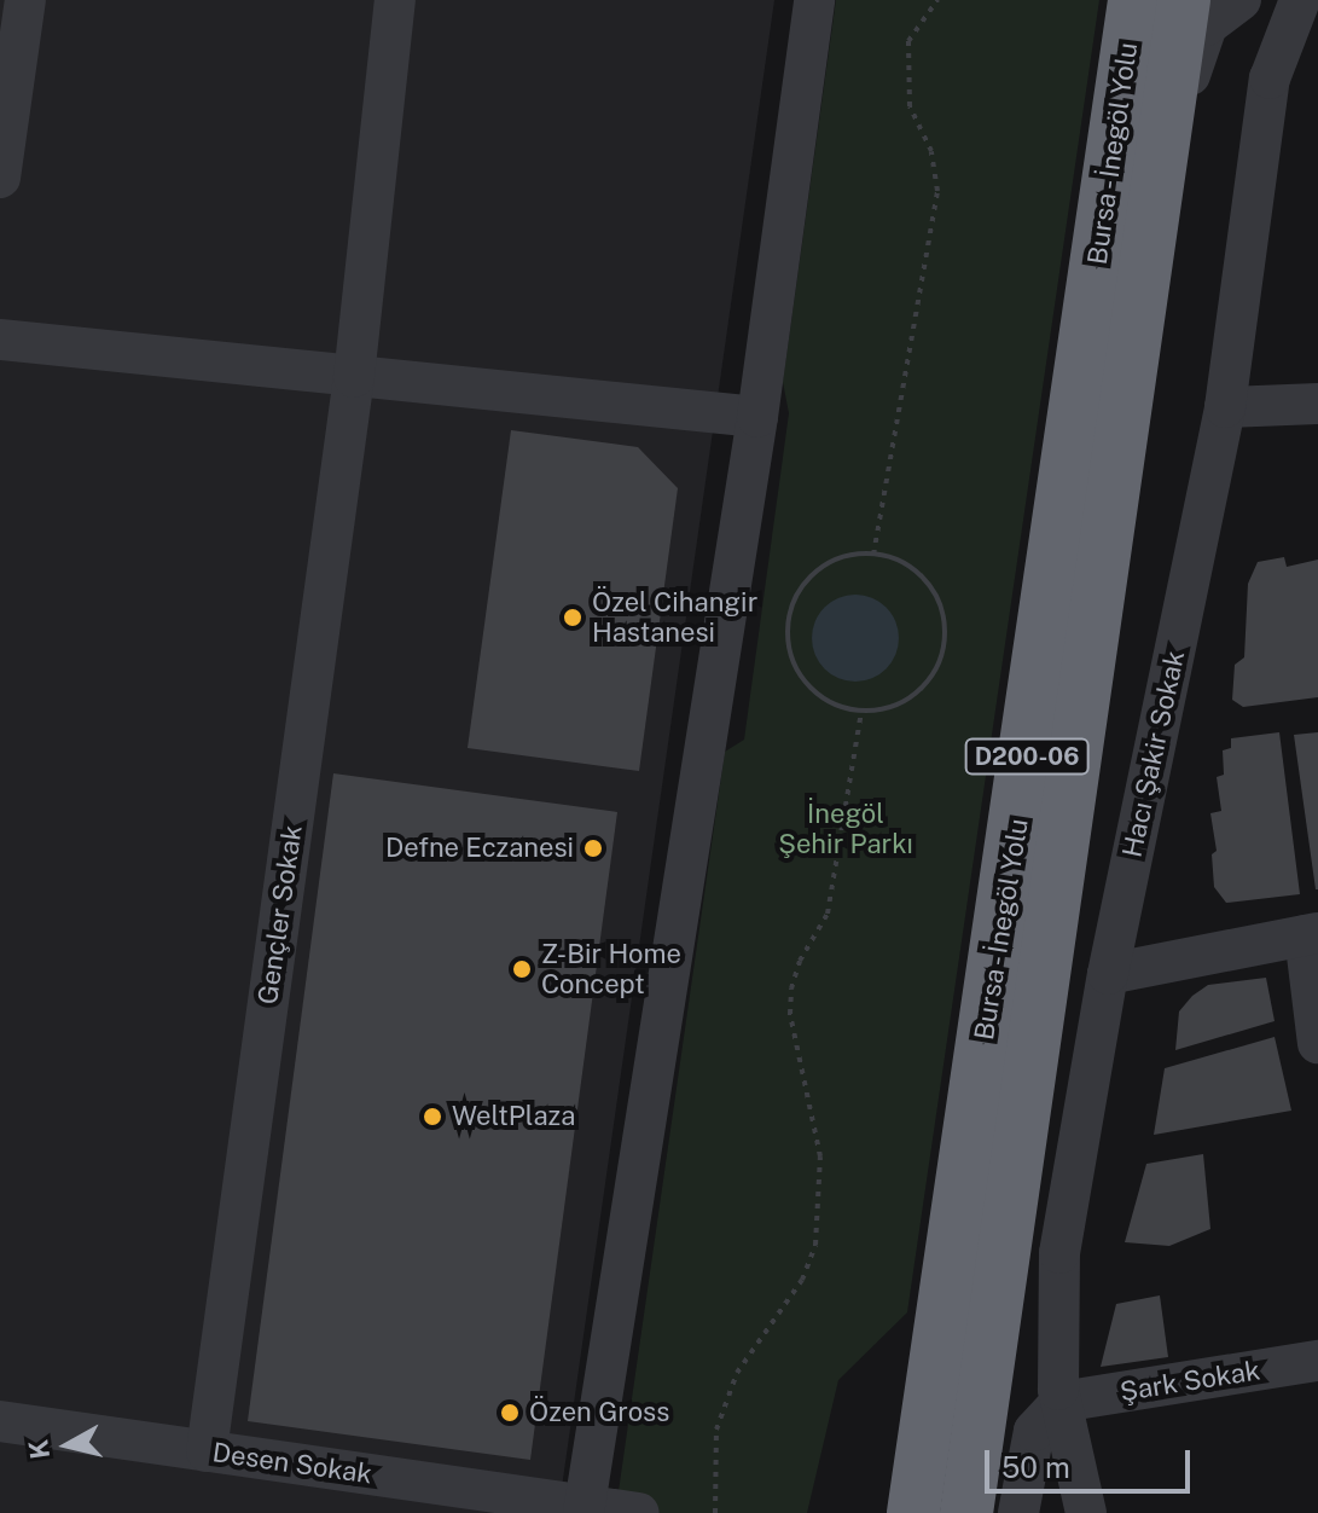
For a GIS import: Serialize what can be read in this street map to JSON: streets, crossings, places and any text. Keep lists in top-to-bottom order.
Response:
{
  "streets": {
    "highway": ["Bursa - İnegöl Yolu", "D200-06"],
    "street": [
      "Hacı Şakir Sokak",
      "Gençler Sokak",
      "Şark Sokak",
      "Desen Sokak"
    ]
  },
  "crossings": [
    ["Hacı Şakir Sokak", "Şark Sokak"],
    ["Gençler Sokak", "Desen Sokak"]
  ],
  "parks": ["İnegöl Şehir Parkı"],
  "places": [
    "Özel Cihangir Hastanesi",
    "Defne Eczanesi",
    "Z-Bir Home Concept",
    "WeltPlaza",
    "Özen Gross"
  ],
  "scale_bar": "50 m",
  "north": "left"
}
